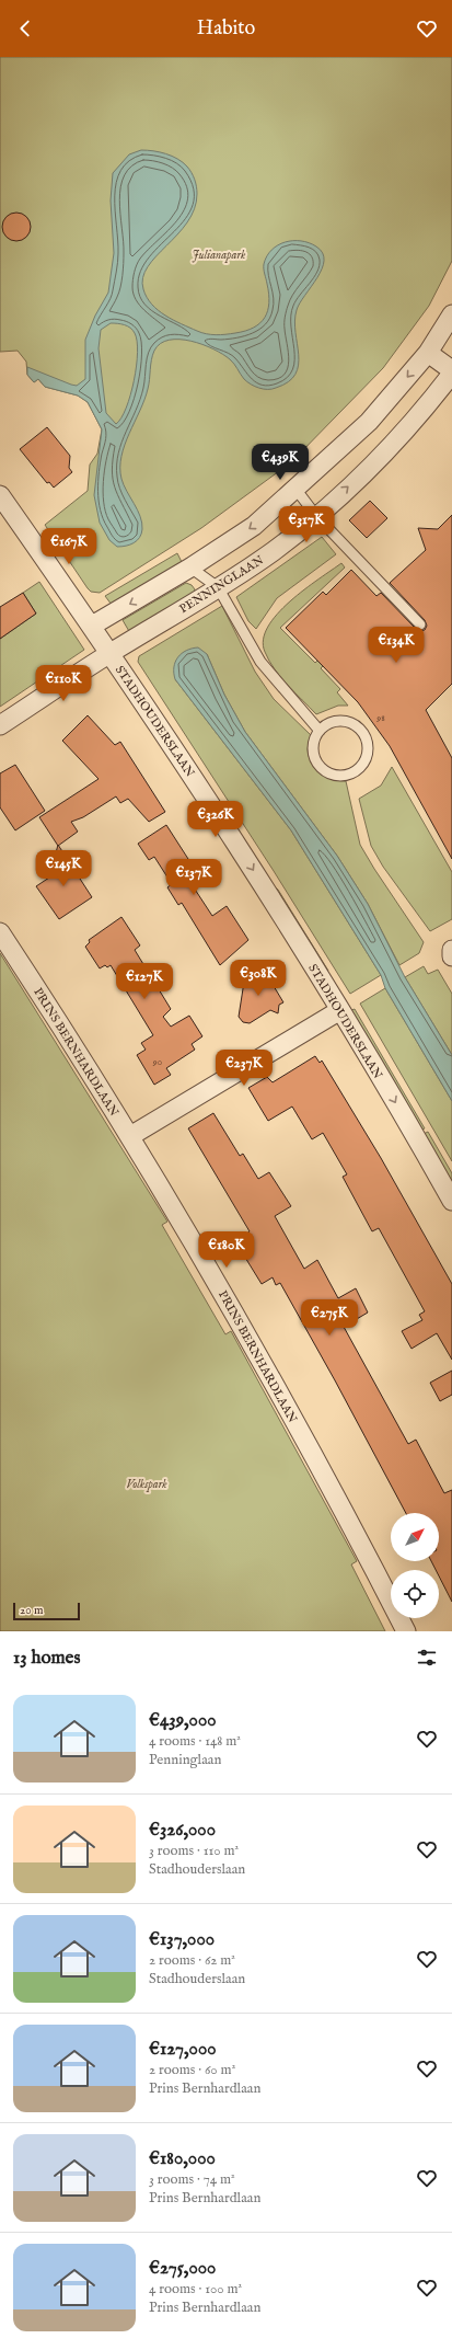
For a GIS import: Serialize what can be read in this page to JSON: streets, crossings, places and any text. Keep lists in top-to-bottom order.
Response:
{
  "streets": {
    "street": ["PENNINGLAAN", "STADHOUDERSLAAN", "PRINS BERNHARDLAAN"]
  },
  "crossings": [
    ["PENNINGLAAN", "STADHOUDERSLAAN"]
  ],
  "one_way": ["STADHOUDERSLAAN"],
  "parks": ["Julianapark", "Volkspark"],
  "house_numbers": ["98", "90"],
  "scale_bar": "20 m",
  "north": "top right",
  "page": {
    "header": "Habito",
    "price": [
      "€439K",
      "€317K",
      "€167K",
      "€134K",
      "€110K",
      "€326K",
      "€145K",
      "€137K",
      "€308K",
      "€127K",
      "€237K",
      "€180K",
      "€275K"
    ],
    "scale": "20 m",
    "heading": "13 homes",
    "list": [
      {
        "name": "€439,000",
        "note": "4 rooms · 148 m² · Penninglaan"
      },
      {
        "name": "€326,000",
        "note": "3 rooms · 110 m² · Stadhouderslaan"
      },
      {
        "name": "€137,000",
        "note": "2 rooms · 62 m² · Stadhouderslaan"
      },
      {
        "name": "€127,000",
        "note": "2 rooms · 60 m² · Prins Bernhardlaan"
      },
      {
        "name": "€180,000",
        "note": "3 rooms · 74 m² · Prins Bernhardlaan"
      },
      {
        "name": "€275,000",
        "note": "4 rooms · 100 m² · Prins Bernhardlaan"
      }
    ]
  }
}
